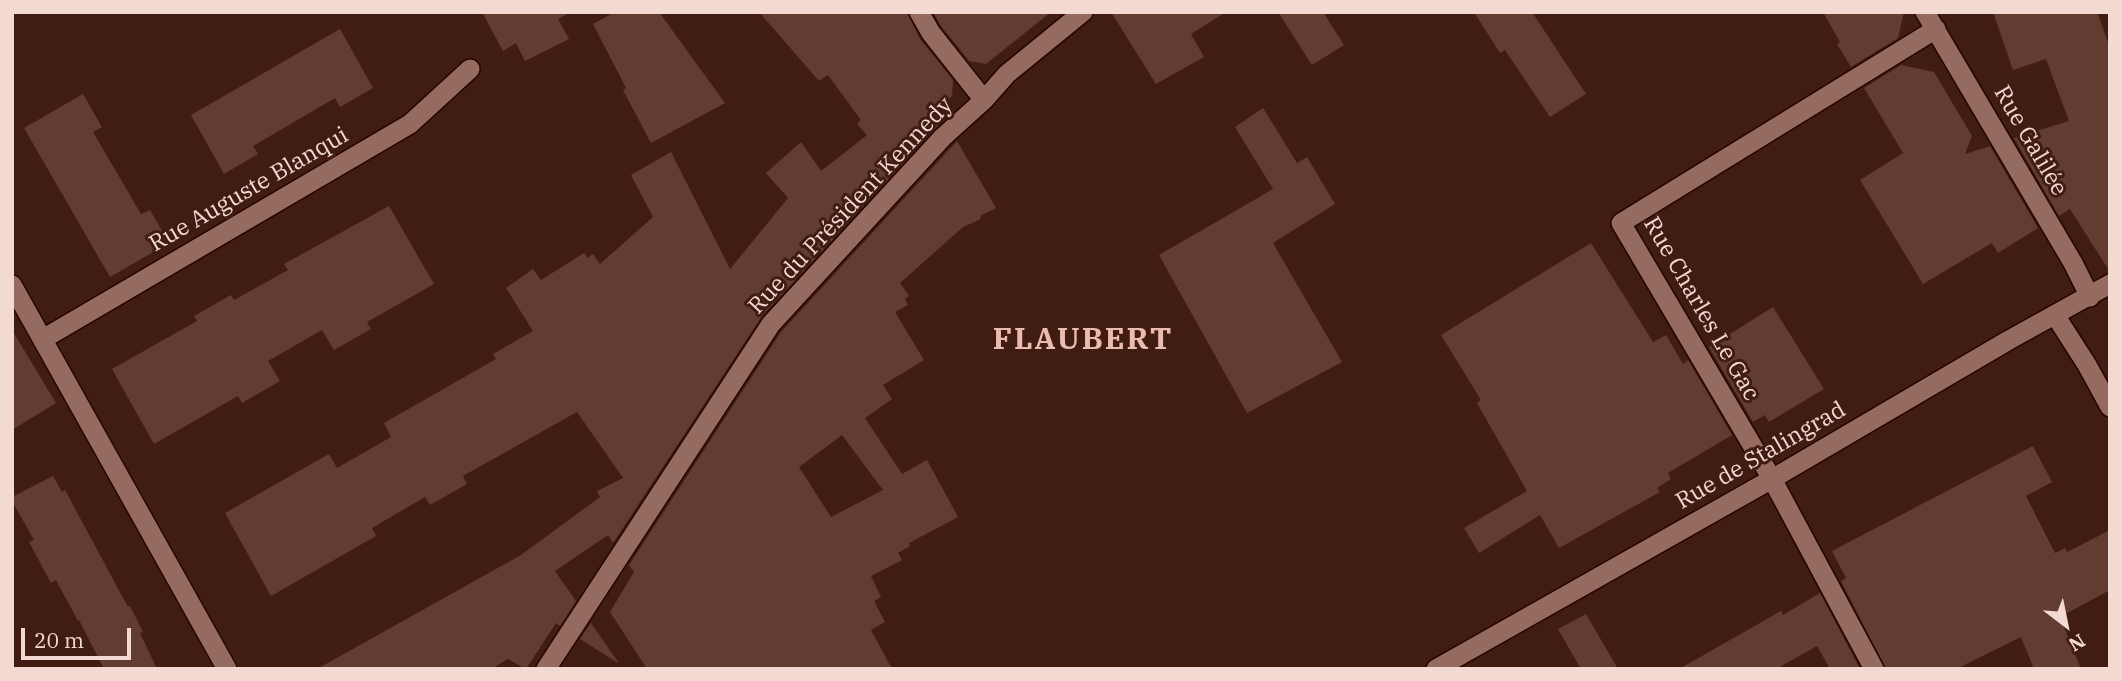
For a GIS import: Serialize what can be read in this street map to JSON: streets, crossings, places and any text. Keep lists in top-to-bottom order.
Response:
{
  "streets": {
    "street": [
      "Rue Galilée",
      "Rue Auguste Blanqui",
      "Rue du Président Kennedy",
      "Rue Charles Le Gac",
      "Rue de Stalingrad"
    ]
  },
  "crossings": [
    ["Rue Galilée", "Rue Charles Le Gac"],
    ["Rue Galilée", "Rue de Stalingrad"],
    ["Rue Charles Le Gac", "Rue de Stalingrad"]
  ],
  "districts": ["FLAUBERT"],
  "scale_bar": "20 m",
  "north": "bottom right"
}
